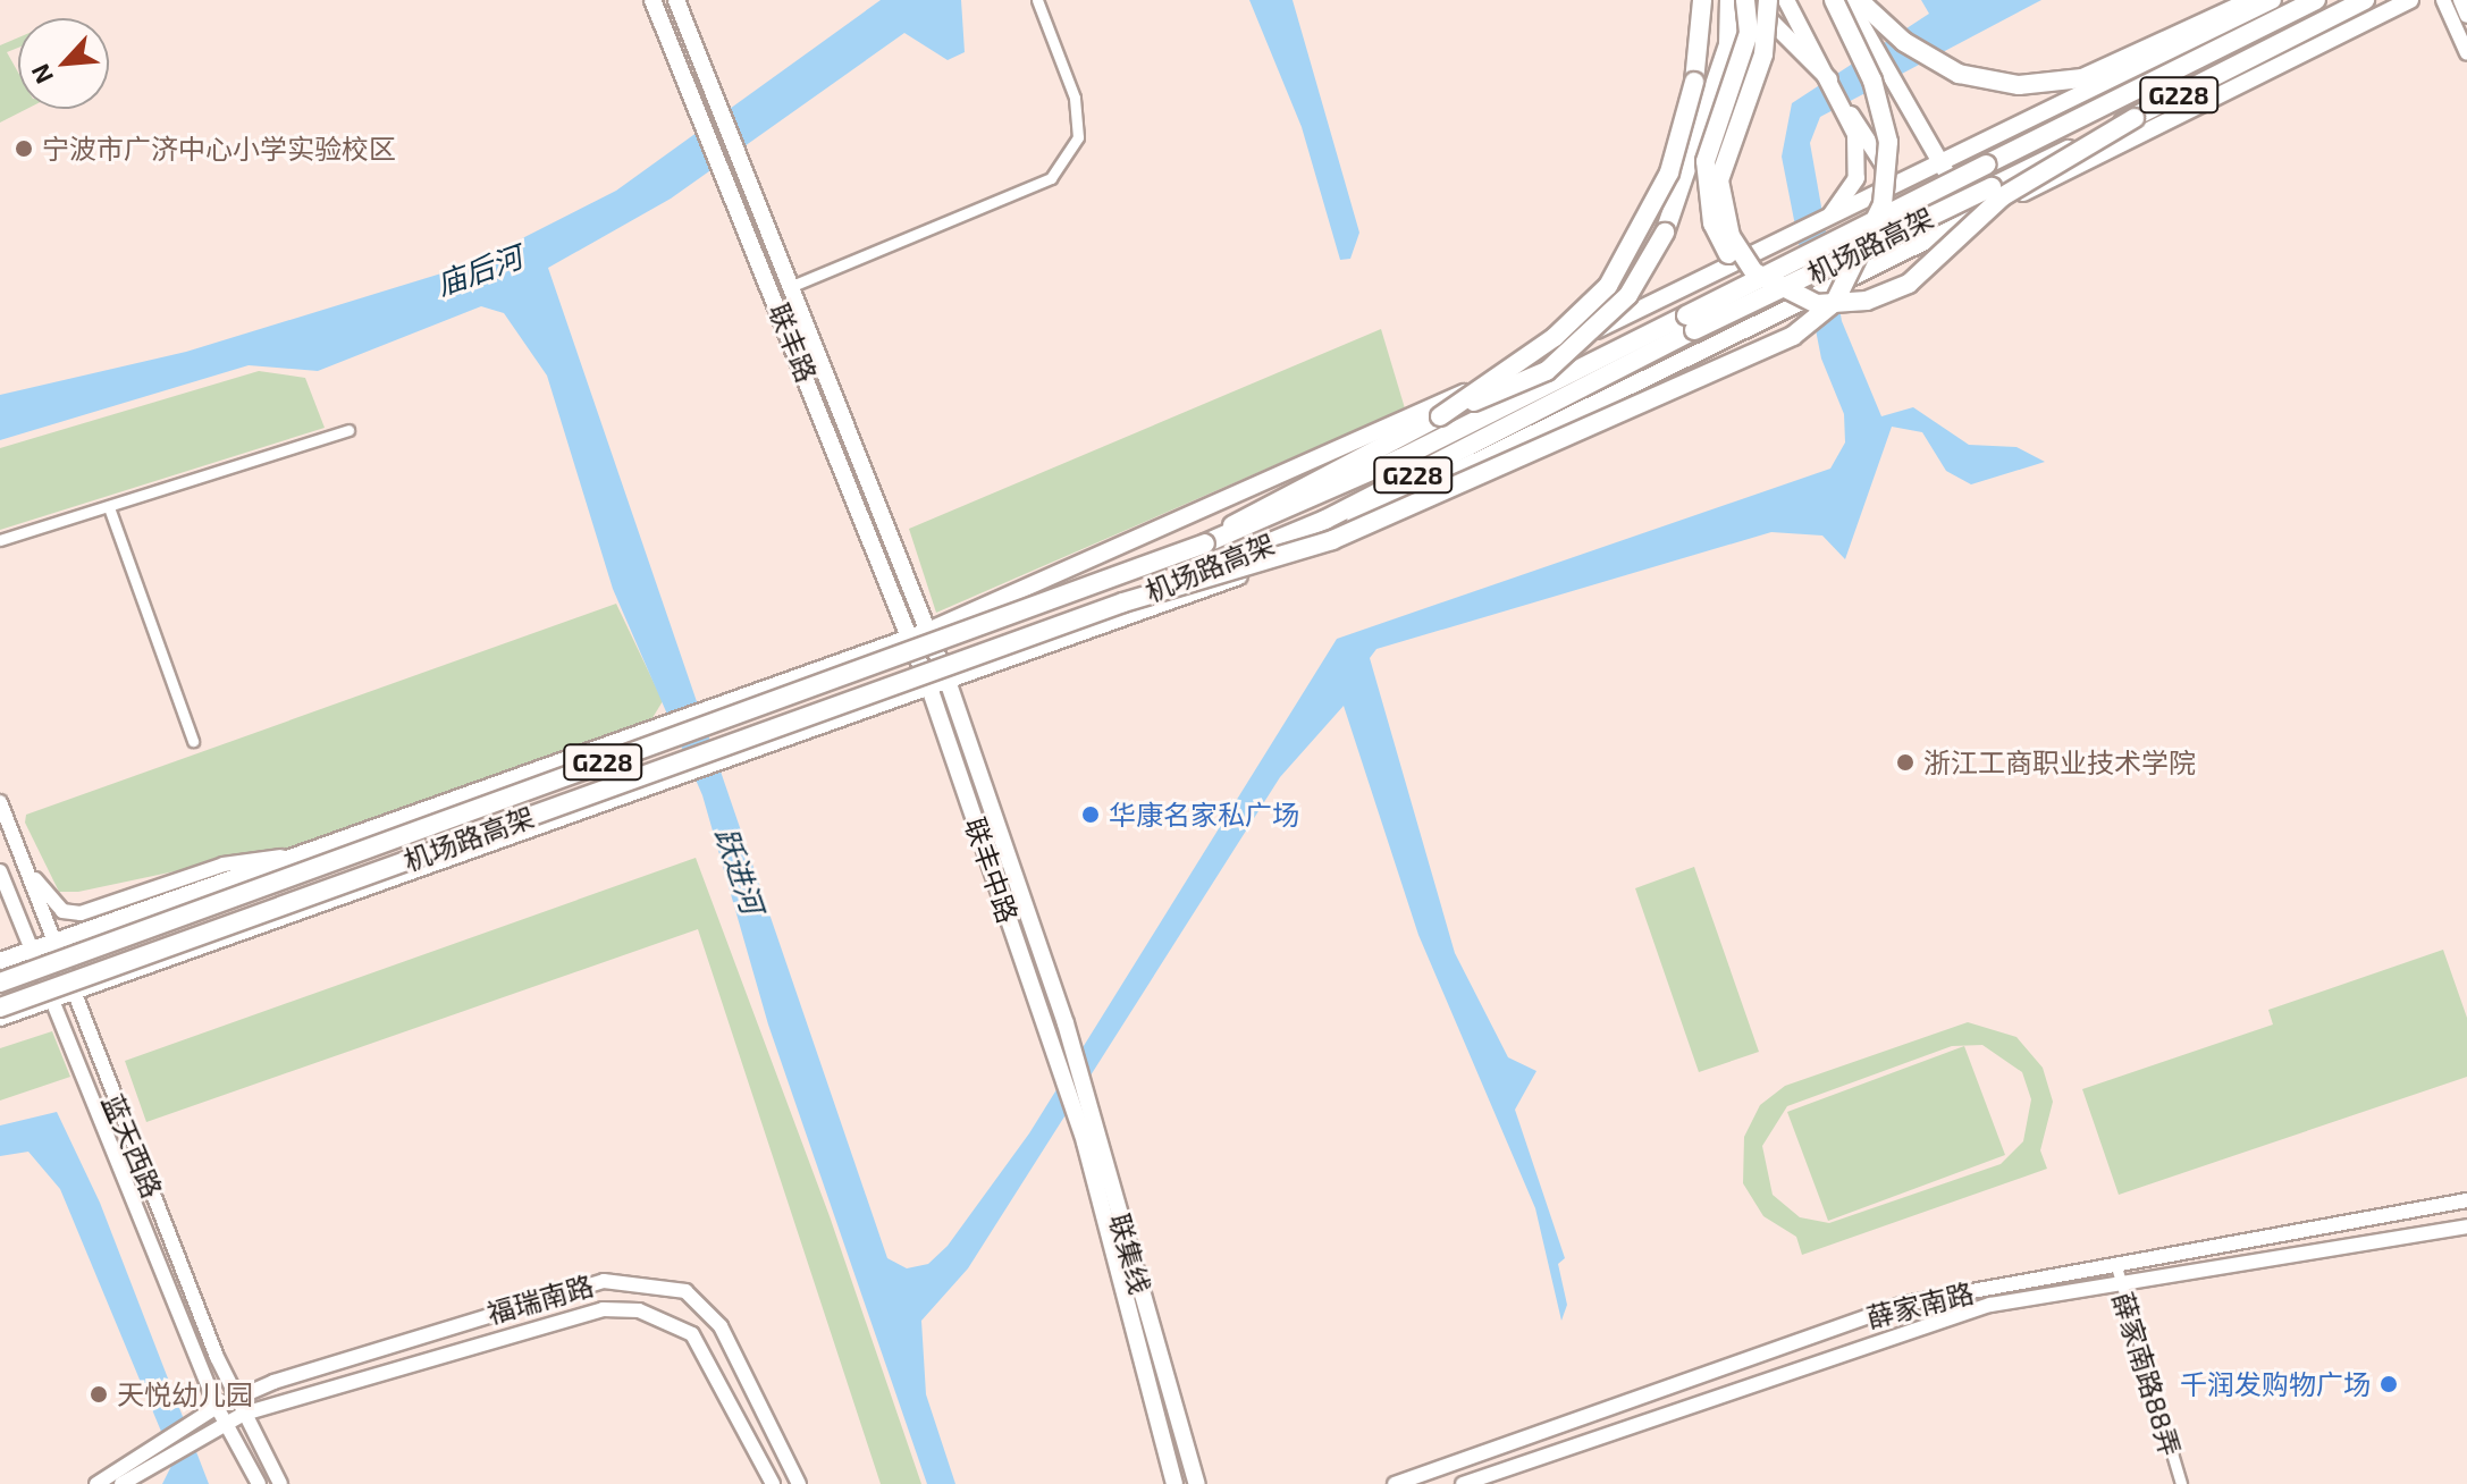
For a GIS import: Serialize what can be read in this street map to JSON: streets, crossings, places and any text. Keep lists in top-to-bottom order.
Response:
{
  "streets": {
    "highway": ["G228", "机场路高架"],
    "main road": ["联丰路", "联丰中路", "联集线"],
    "street": [
      "蓝天西路",
      "福瑞南路",
      "薛家南路",
      "薛家南路88弄"
    ]
  },
  "crossings": [
    ["联丰路", "联丰中路"],
    ["联丰中路", "联集线"],
    ["蓝天西路", "福瑞南路"],
    ["薛家南路", "薛家南路88弄"]
  ],
  "water": ["庙后河", "跃进河"],
  "places": [
    "宁波市广济中心小学实验校区",
    "浙江工商职业技术学院",
    "华康名家私广场",
    "千润发购物广场",
    "天悦幼儿园"
  ],
  "north": "bottom left"
}
